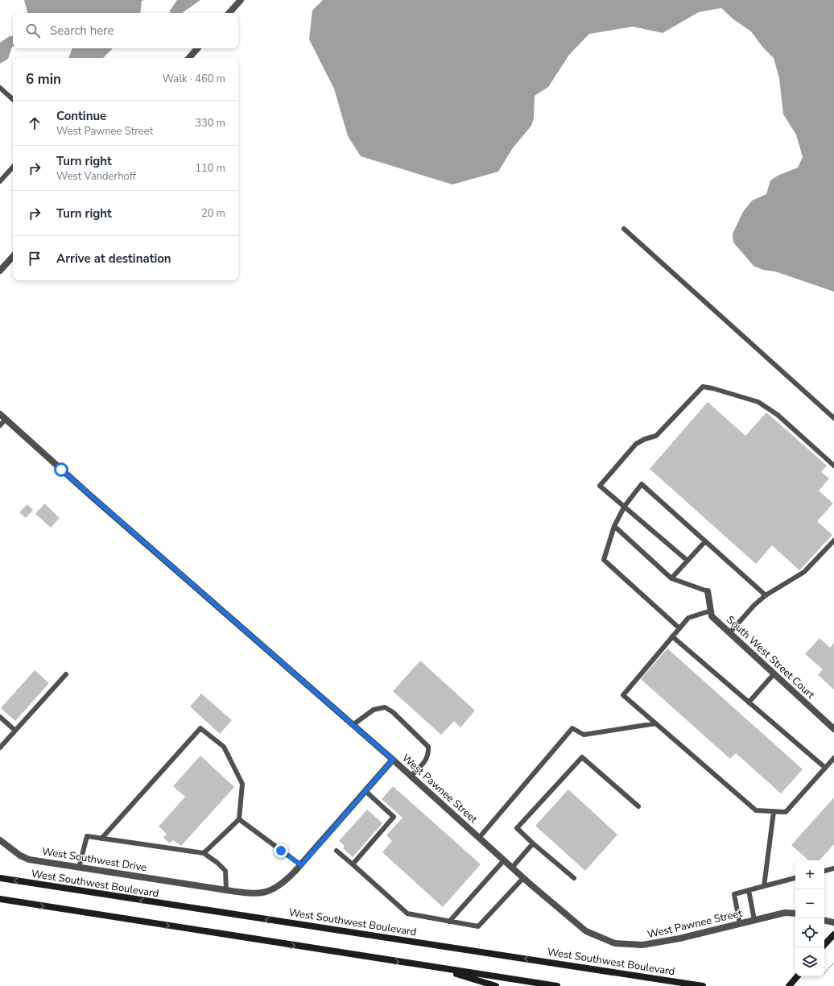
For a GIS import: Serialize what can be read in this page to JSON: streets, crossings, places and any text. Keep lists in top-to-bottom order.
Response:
{
  "streets": {
    "main road": ["West Southwest Boulevard"],
    "street": ["South West Street Court", "West Pawnee Street", "West Southwest Drive"]
  },
  "crossings": [
    ["West Pawnee Street", "West Southwest Drive"]
  ],
  "page": {
    "search": "Search here",
    "heading": ["6 min", "Walk · 460 m"],
    "list": [
      ["Continue", "West Pawnee Street", "330 m"],
      ["Turn right", "West Vanderhoff", "110 m"],
      ["Turn right", "20 m"],
      "Arrive at destination"
    ],
    "map_buttons": ["+", "−"]
  }
}
